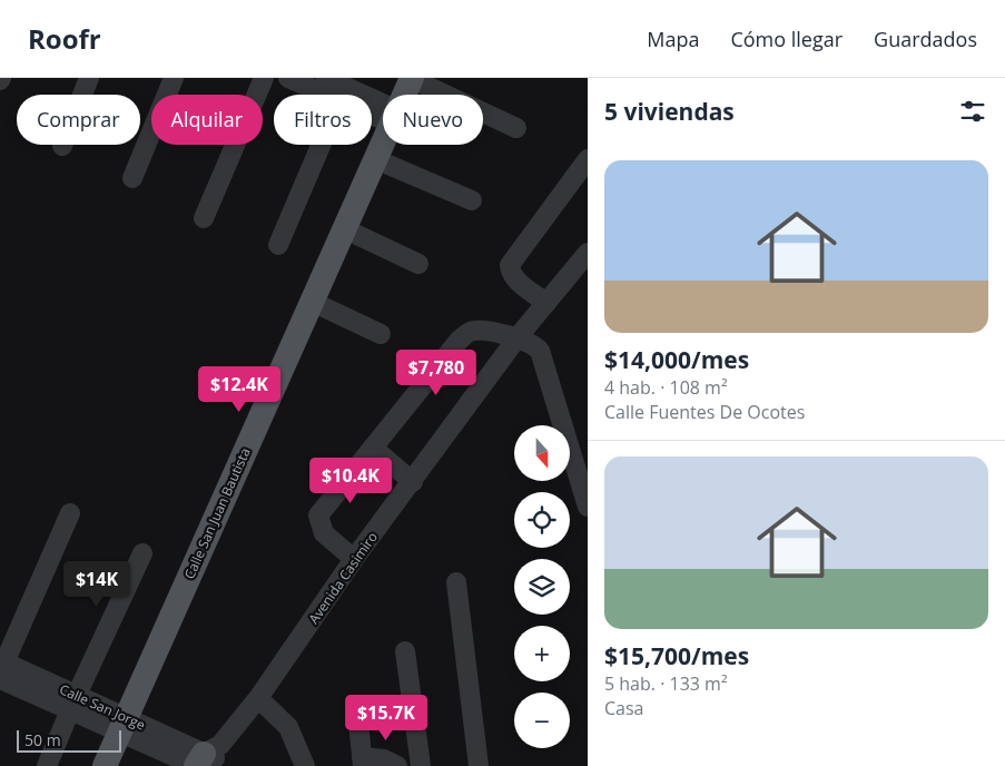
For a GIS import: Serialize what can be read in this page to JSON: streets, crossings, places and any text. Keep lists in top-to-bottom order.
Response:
{
  "streets": {
    "main road": ["Calle San Juan Bautista"],
    "street": ["Avenida Casimiro", "Calle San Jorge"]
  },
  "crossings": [
    ["Calle San Juan Bautista", "Calle San Jorge"],
    ["Avenida Casimiro", "Calle San Jorge"]
  ],
  "scale_bar": "50 m",
  "north": "bottom",
  "page": {
    "header": "Roofr",
    "nav": ["Mapa", "Cómo llegar", "Guardados"],
    "heading": "5 viviendas",
    "chip": [
      "Comprar",
      "Alquilar",
      "Filtros",
      "Nuevo"
    ],
    "list": [
      {
        "name": "$14,000/mes",
        "note": "4 hab. · 108 m² · Calle Fuentes De Ocotes"
      },
      {
        "name": "$15,700/mes",
        "note": "5 hab. · 133 m² · Casa"
      }
    ],
    "price": [
      "$7,780",
      "$12.4K",
      "$10.4K",
      "$14K",
      "$15.7K"
    ],
    "map_buttons": ["+", "−"],
    "scale": "50 m"
  }
}
